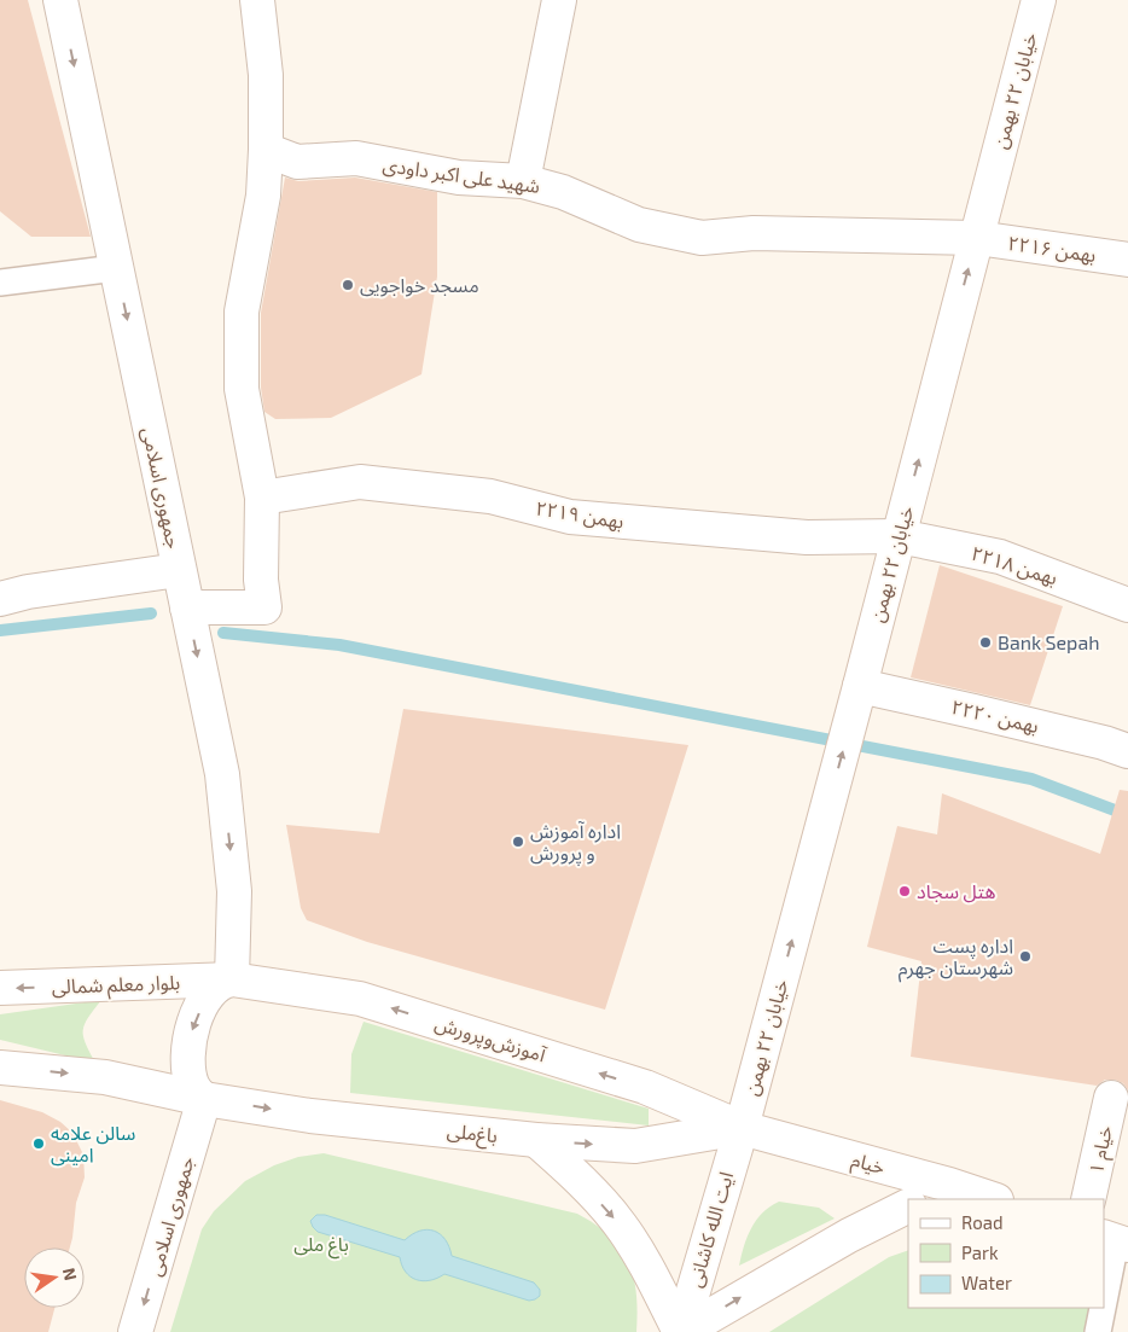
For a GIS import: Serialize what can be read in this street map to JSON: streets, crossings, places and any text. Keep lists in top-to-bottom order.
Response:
{
  "streets": {
    "street": [
      "خیابان ۲۲ بهمن",
      "شهید علی اکبر داودی",
      "۲۲بهمن ۱۶",
      "جمهوری اسلامی",
      "۲۲بهمن ۱۹",
      "۲۲بهمن ۱۸",
      "۲۲بهمن ۲۰",
      "بلوار معلم شمالی",
      "آموزش‌و‌پرورش",
      "باغ‌ملی",
      "خیام ۱",
      "خیام",
      "ایت الله کاشانی"
    ]
  },
  "crossings": [
    ["خیابان ۲۲ بهمن", "شهید علی اکبر داودی"],
    ["خیابان ۲۲ بهمن", "۲۲بهمن ۱۶"],
    ["خیابان ۲۲ بهمن", "۲۲بهمن ۱۹"],
    ["خیابان ۲۲ بهمن", "۲۲بهمن ۱۸"],
    ["خیابان ۲۲ بهمن", "۲۲بهمن ۲۰"],
    ["خیابان ۲۲ بهمن", "آموزش‌و‌پرورش"],
    ["خیابان ۲۲ بهمن", "باغ‌ملی"],
    ["خیابان ۲۲ بهمن", "خیام"],
    ["خیابان ۲۲ بهمن", "ایت الله کاشانی"],
    ["شهید علی اکبر داودی", "۲۲بهمن ۱۶"],
    ["جمهوری اسلامی", "بلوار معلم شمالی"],
    ["جمهوری اسلامی", "آموزش‌و‌پرورش"],
    ["جمهوری اسلامی", "باغ‌ملی"],
    ["۲۲بهمن ۱۹", "۲۲بهمن ۱۸"],
    ["بلوار معلم شمالی", "آموزش‌و‌پرورش"],
    ["آموزش‌و‌پرورش", "باغ‌ملی"],
    ["آموزش‌و‌پرورش", "خیام"],
    ["آموزش‌و‌پرورش", "ایت الله کاشانی"],
    ["باغ‌ملی", "خیام"],
    ["باغ‌ملی", "ایت الله کاشانی"],
    ["خیام", "ایت الله کاشانی"]
  ],
  "one_way": ["خیابان ۲۲ بهمن", "آموزش‌و‌پرورش", "باغ‌ملی"],
  "parks": ["باغ ملی"],
  "places": [
    "مسجد خواجویی",
    "Bank Sepah",
    "اداره آموزش و پرورش",
    "هتل سجاد",
    "اداره پست شهرستان جهرم",
    "سالن علامه امینی"
  ],
  "legend": ["Road", "Park", "Water"],
  "north": "right"
}
